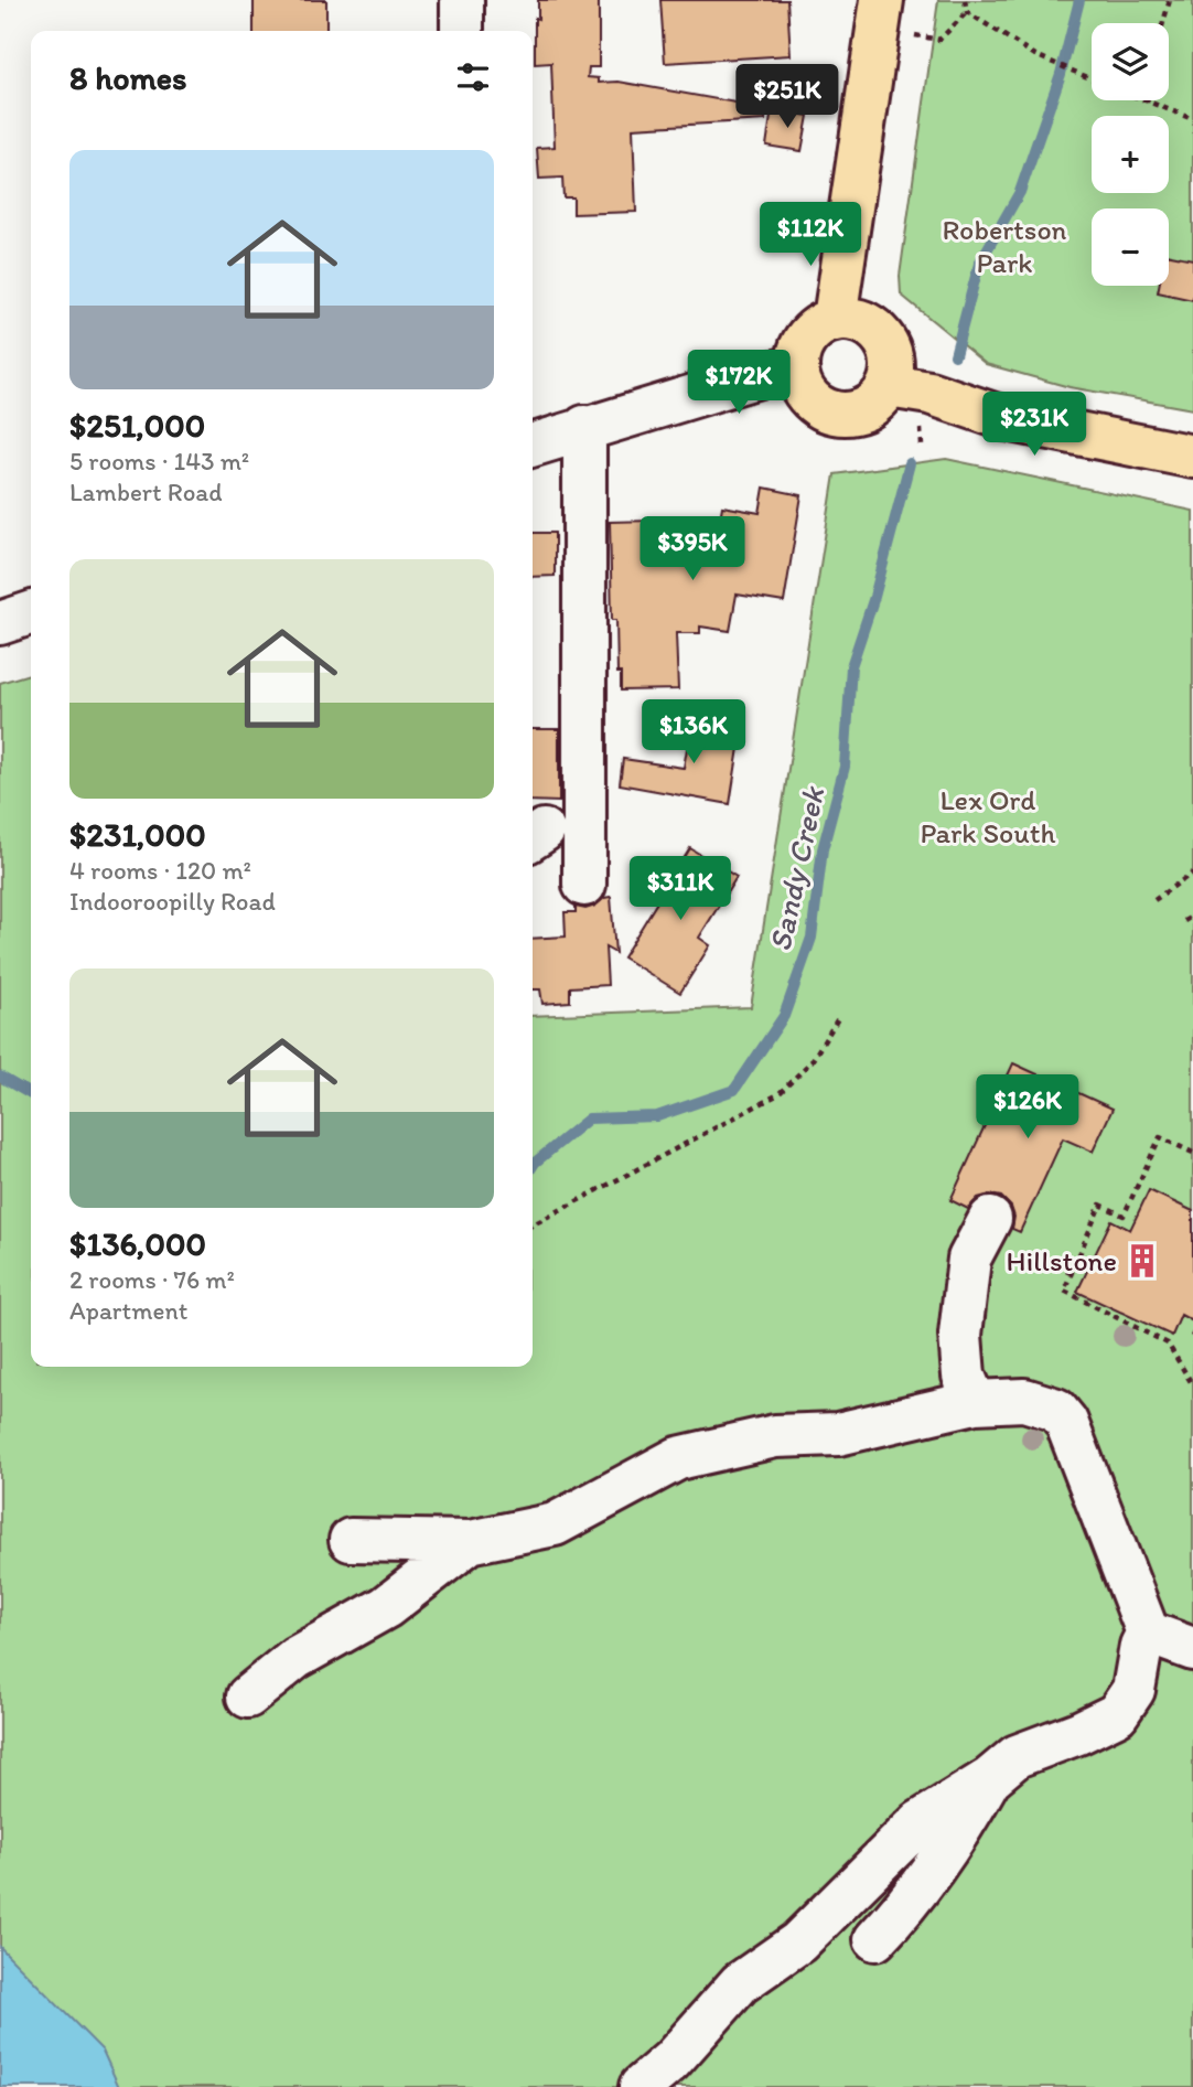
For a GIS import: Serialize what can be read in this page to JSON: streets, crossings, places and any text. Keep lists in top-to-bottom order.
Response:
{
  "water": ["Sandy Creek"],
  "parks": ["Robertson Park", "Lex Ord Park South"],
  "places": {
    "building": ["Hillstone"]
  },
  "page": {
    "map_buttons": ["+", "−"],
    "heading": "8 homes",
    "price": [
      "$251K",
      "$112K",
      "$172K",
      "$231K",
      "$395K",
      "$136K",
      "$311K",
      "$126K"
    ],
    "list": [
      {
        "name": "$251,000",
        "note": "5 rooms · 143 m² · Lambert Road"
      },
      {
        "name": "$231,000",
        "note": "4 rooms · 120 m² · Indooroopilly Road"
      },
      {
        "name": "$136,000",
        "note": "2 rooms · 76 m² · Apartment"
      }
    ]
  }
}
